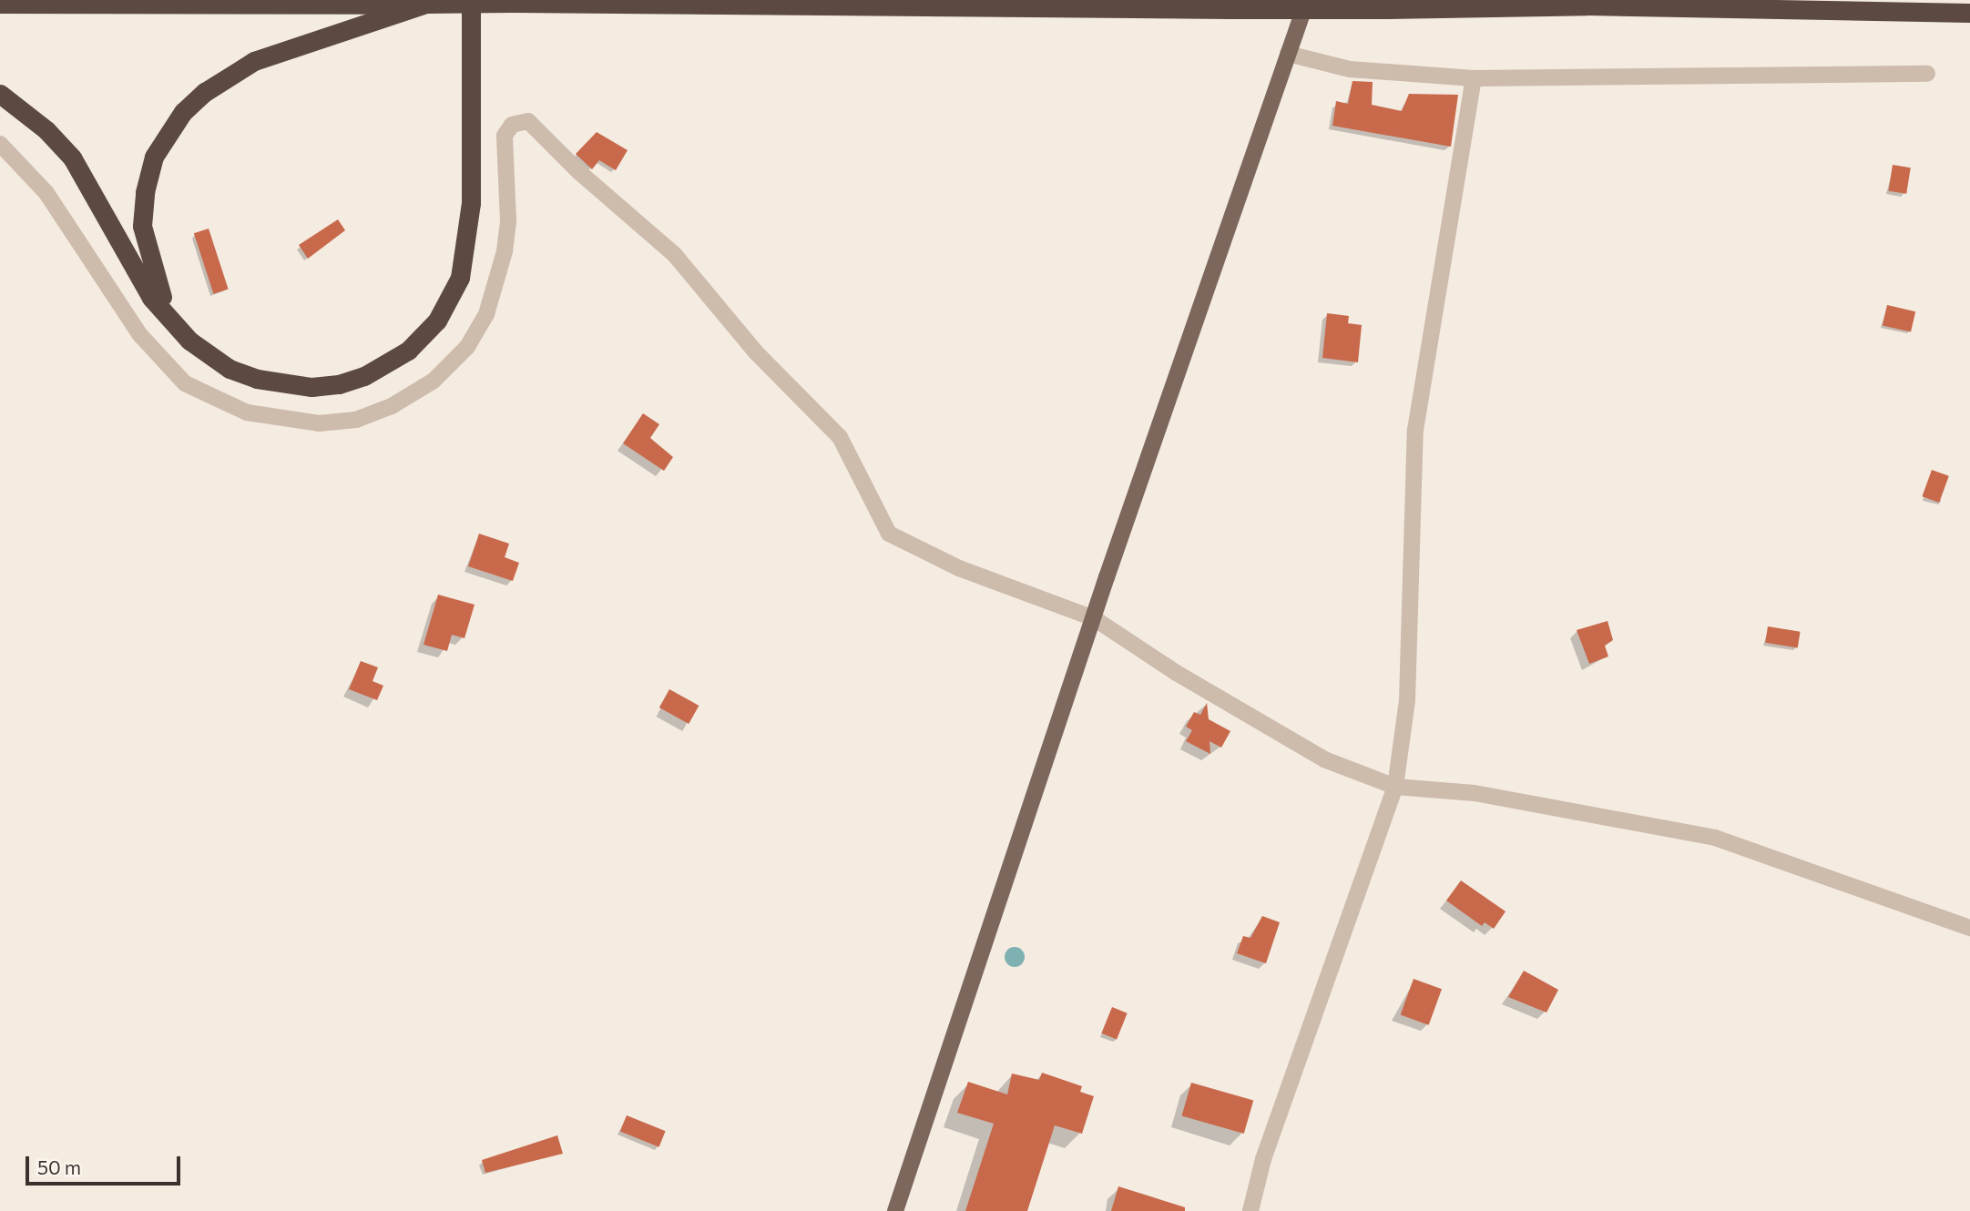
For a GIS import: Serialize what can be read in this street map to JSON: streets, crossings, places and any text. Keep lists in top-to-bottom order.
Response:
{
  "scale_bar": "50 m"
}
